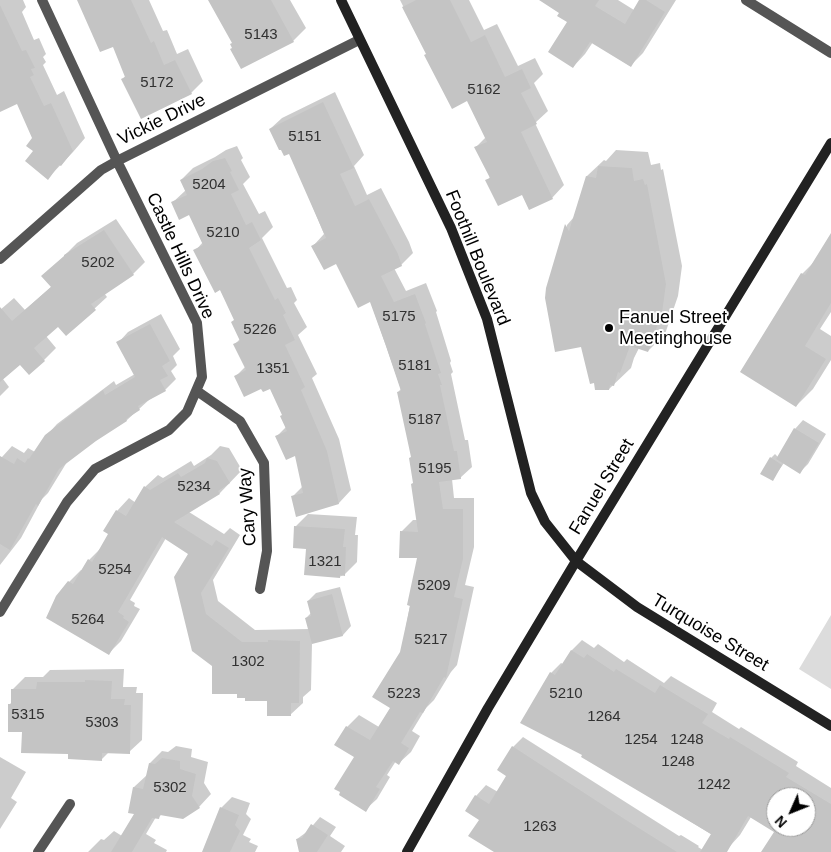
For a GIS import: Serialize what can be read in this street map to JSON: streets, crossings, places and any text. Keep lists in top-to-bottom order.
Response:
{
  "streets": {
    "main road": ["Foothill Boulevard", "Fanuel Street", "Turquoise Street"],
    "street": ["Vickie Drive", "Castle Hills Drive", "Cary Way"]
  },
  "crossings": [
    ["Vickie Drive", "Castle Hills Drive"],
    ["Vickie Drive", "Foothill Boulevard"],
    ["Castle Hills Drive", "Cary Way"],
    ["Foothill Boulevard", "Fanuel Street"],
    ["Foothill Boulevard", "Turquoise Street"],
    ["Fanuel Street", "Turquoise Street"]
  ],
  "places": ["Fanuel Street Meetinghouse"],
  "house_numbers": [
    "5143",
    "5172",
    "5162",
    "5151",
    "5204",
    "5210",
    "5202",
    "5175",
    "5226",
    "5181",
    "1351",
    "5187",
    "5195",
    "5234",
    "1321",
    "5254",
    "5209",
    "5264",
    "5217",
    "1302",
    "5223",
    "5210",
    "5315",
    "1264",
    "5303",
    "1254",
    "1248",
    "1248",
    "1242",
    "5302",
    "1263"
  ],
  "north": "bottom left"
}
